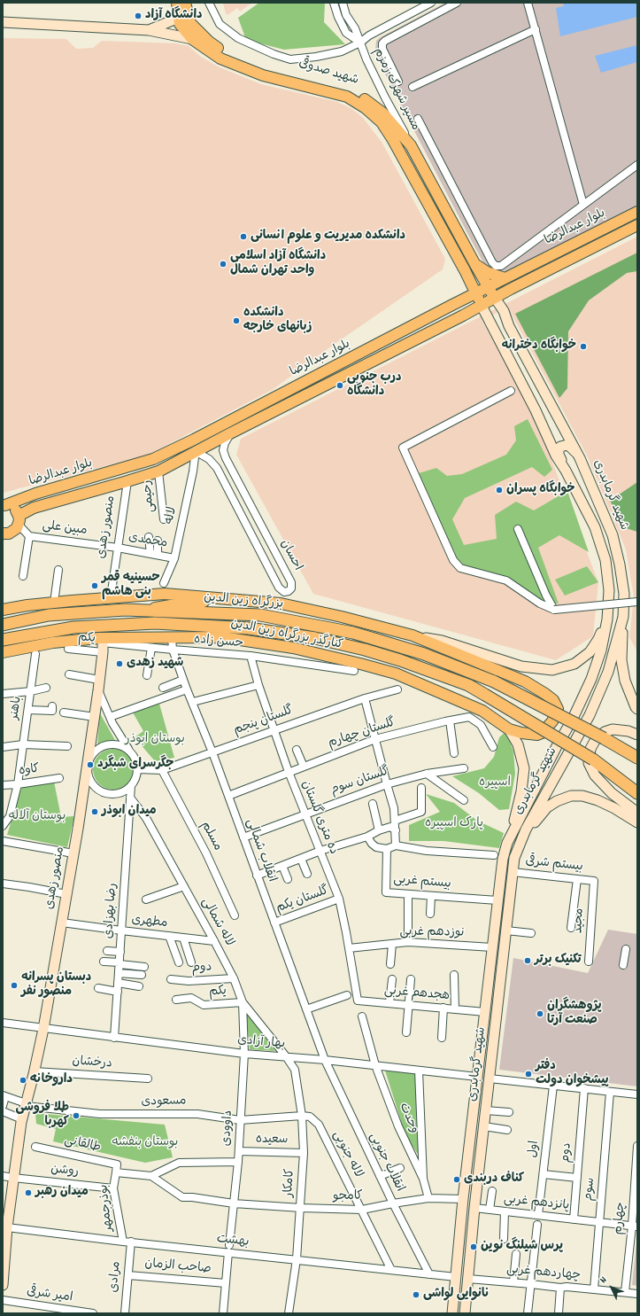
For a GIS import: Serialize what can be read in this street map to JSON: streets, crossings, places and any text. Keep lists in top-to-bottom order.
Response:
{
  "streets": {
    "highway": ["بزرگراه زین الدین"],
    "main road": [
      "شهید صدوقی",
      "بلوار عبدالرضا",
      "شهید گرمابدری",
      "منصور زهدی",
      "کنارگذر بزرگراه زین الدین"
    ],
    "street": [
      "مسیر شهرک زمزم",
      "رحیمی",
      "لاله",
      "مبین علی",
      "محمدی",
      "احسان",
      "یکم",
      "حسن زاده",
      "باهنر",
      "گلستان پنجم",
      "گلستان چهارم",
      "کاوه",
      "گلستان سوم",
      "ده متری گلستان",
      "مسلم",
      "انقلاب شمالی",
      "بیستم شرقی",
      "بیستم غربی",
      "گلستان یکم",
      "رضا بهزادی",
      "مجید",
      "مطهری",
      "لاله شمالی",
      "نوزدهم غربی",
      "دوم",
      "هجدهم غربی",
      "بهار آزادی",
      "درخشان",
      "مسعودی",
      "وحدت",
      "داوودی",
      "سعیده",
      "طالقانی",
      "اول",
      "لاله جنوبی",
      "انقلاب جنوبی",
      "روشن",
      "کامکار",
      "سوم",
      "کامجو",
      "پانزدهم غربی",
      "بوذرجمهر",
      "چهارم",
      "بهشت",
      "صاحب الزمان",
      "چهاردهم غربی",
      "مرادی",
      "امیر شرقی"
    ]
  },
  "crossings": [
    ["شهید صدوقی", "مسیر شهرک زمزم"],
    ["شهید صدوقی", "بلوار عبدالرضا"],
    ["شهید صدوقی", "شهید گرمابدری"],
    ["بلوار عبدالرضا", "شهید گرمابدری"],
    ["بلوار عبدالرضا", "رحیمی"],
    ["بلوار عبدالرضا", "لاله"],
    ["بلوار عبدالرضا", "منصور زهدی"],
    ["بلوار عبدالرضا", "احسان"],
    ["شهید گرمابدری", "بیستم شرقی"],
    ["شهید گرمابدری", "بیستم غربی"],
    ["شهید گرمابدری", "نوزدهم غربی"],
    ["شهید گرمابدری", "هجدهم غربی"],
    ["شهید گرمابدری", "بهار آزادی"],
    ["شهید گرمابدری", "کامجو"],
    ["شهید گرمابدری", "پانزدهم غربی"],
    ["شهید گرمابدری", "بهشت"],
    ["شهید گرمابدری", "چهاردهم غربی"],
    ["لاله", "محمدی"],
    ["لاله", "احسان"],
    ["منصور زهدی", "مبین علی"],
    ["منصور زهدی", "محمدی"],
    ["منصور زهدی", "کنارگذر بزرگراه زین الدین"],
    ["منصور زهدی", "یکم"],
    ["منصور زهدی", "حسن زاده"],
    ["منصور زهدی", "گلستان پنجم"],
    ["منصور زهدی", "رضا بهزادی"],
    ["منصور زهدی", "مطهری"],
    ["منصور زهدی", "بهار آزادی"],
    ["منصور زهدی", "درخشان"],
    ["منصور زهدی", "مسعودی"],
    ["منصور زهدی", "روشن"],
    ["منصور زهدی", "بهشت"],
    ["مبین علی", "محمدی"],
    ["کنارگذر بزرگراه زین الدین", "یکم"],
    ["کنارگذر بزرگراه زین الدین", "حسن زاده"],
    ["کنارگذر بزرگراه زین الدین", "انقلاب شمالی"],
    ["یکم", "حسن زاده"],
    ["یکم", "لاله شمالی"],
    ["یکم", "داوودی"],
    ["حسن زاده", "ده متری گلستان"],
    ["حسن زاده", "انقلاب شمالی"],
    ["باهنر", "کاوه"],
    ["گلستان پنجم", "ده متری گلستان"],
    ["گلستان پنجم", "مسلم"],
    ["گلستان پنجم", "انقلاب شمالی"],
    ["گلستان پنجم", "رضا بهزادی"],
    ["گلستان چهارم", "ده متری گلستان"],
    ["گلستان چهارم", "انقلاب شمالی"],
    ["گلستان سوم", "ده متری گلستان"],
    ["گلستان سوم", "انقلاب شمالی"],
    ["ده متری گلستان", "گلستان یکم"],
    ["ده متری گلستان", "نوزدهم غربی"],
    ["ده متری گلستان", "هجدهم غربی"],
    ["انقلاب شمالی", "گلستان یکم"],
    ["انقلاب شمالی", "بهار آزادی"],
    ["انقلاب شمالی", "انقلاب جنوبی"],
    ["بیستم شرقی", "مجید"],
    ["رضا بهزادی", "مطهری"],
    ["رضا بهزادی", "لاله شمالی"],
    ["رضا بهزادی", "بهار آزادی"],
    ["مطهری", "لاله شمالی"],
    ["مطهری", "دوم"],
    ["لاله شمالی", "دوم"],
    ["لاله شمالی", "بهار آزادی"],
    ["لاله شمالی", "داوودی"],
    ["لاله شمالی", "کامکار"],
    ["دوم", "پانزدهم غربی"],
    ["بهار آزادی", "وحدت"],
    ["بهار آزادی", "داوودی"],
    ["بهار آزادی", "انقلاب جنوبی"],
    ["بهار آزادی", "کامکار"],
    ["مسعودی", "داوودی"],
    ["مسعودی", "لاله جنوبی"],
    ["مسعودی", "کامکار"],
    ["وحدت", "کامجو"],
    ["داوودی", "سعیده"],
    ["داوودی", "کامجو"],
    ["داوودی", "بهشت"],
    ["داوودی", "صاحب الزمان"],
    ["سعیده", "کامکار"],
    ["طالقانی", "بوذرجمهر"],
    ["اول", "پانزدهم غربی"],
    ["لاله جنوبی", "کامکار"],
    ["لاله جنوبی", "کامجو"],
    ["لاله جنوبی", "بهشت"],
    ["انقلاب جنوبی", "کامجو"],
    ["انقلاب جنوبی", "بهشت"],
    ["روشن", "بوذرجمهر"],
    ["کامکار", "کامجو"],
    ["کامکار", "بهشت"],
    ["سوم", "پانزدهم غربی"],
    ["سوم", "چهاردهم غربی"],
    ["پانزدهم غربی", "چهارم"],
    ["بوذرجمهر", "بهشت"],
    ["چهارم", "چهاردهم غربی"],
    ["بهشت", "مرادی"],
    ["صاحب الزمان", "مرادی"]
  ],
  "parks": [
    "بوستان ابوذر",
    "اسپیره",
    "بوستان آلاله",
    "پارک اسپیره",
    "بوستان بنفشه"
  ],
  "places": [
    "دانشگاه آزاد",
    "دانشکده مدیریت و علوم انسانی",
    "دانشگاه آزاد اسلامی واحد تهران شمال",
    "دانشکده زبانهای خارجه",
    "خوابگاه دخترانه",
    "درب جنوبی دانشگاه",
    "خوابگاه پسران",
    "حسینیه قمر بنی هاشم",
    "شهید زهدی",
    "جگرسرای شبگرد",
    "میدان ابوذر",
    "تکنیک برتر",
    "دبستان پسرانه منصور نفر",
    "پژوهشگران صنعت آرتا",
    "دفتر پیشخوان دولت",
    "داروخانه",
    "طلا فروشی کهربا",
    "کناف دربندی",
    "میدان رهبر",
    "پرس شیلنگ نوین",
    "نانوایی لواشی"
  ],
  "north": "top left"
}
